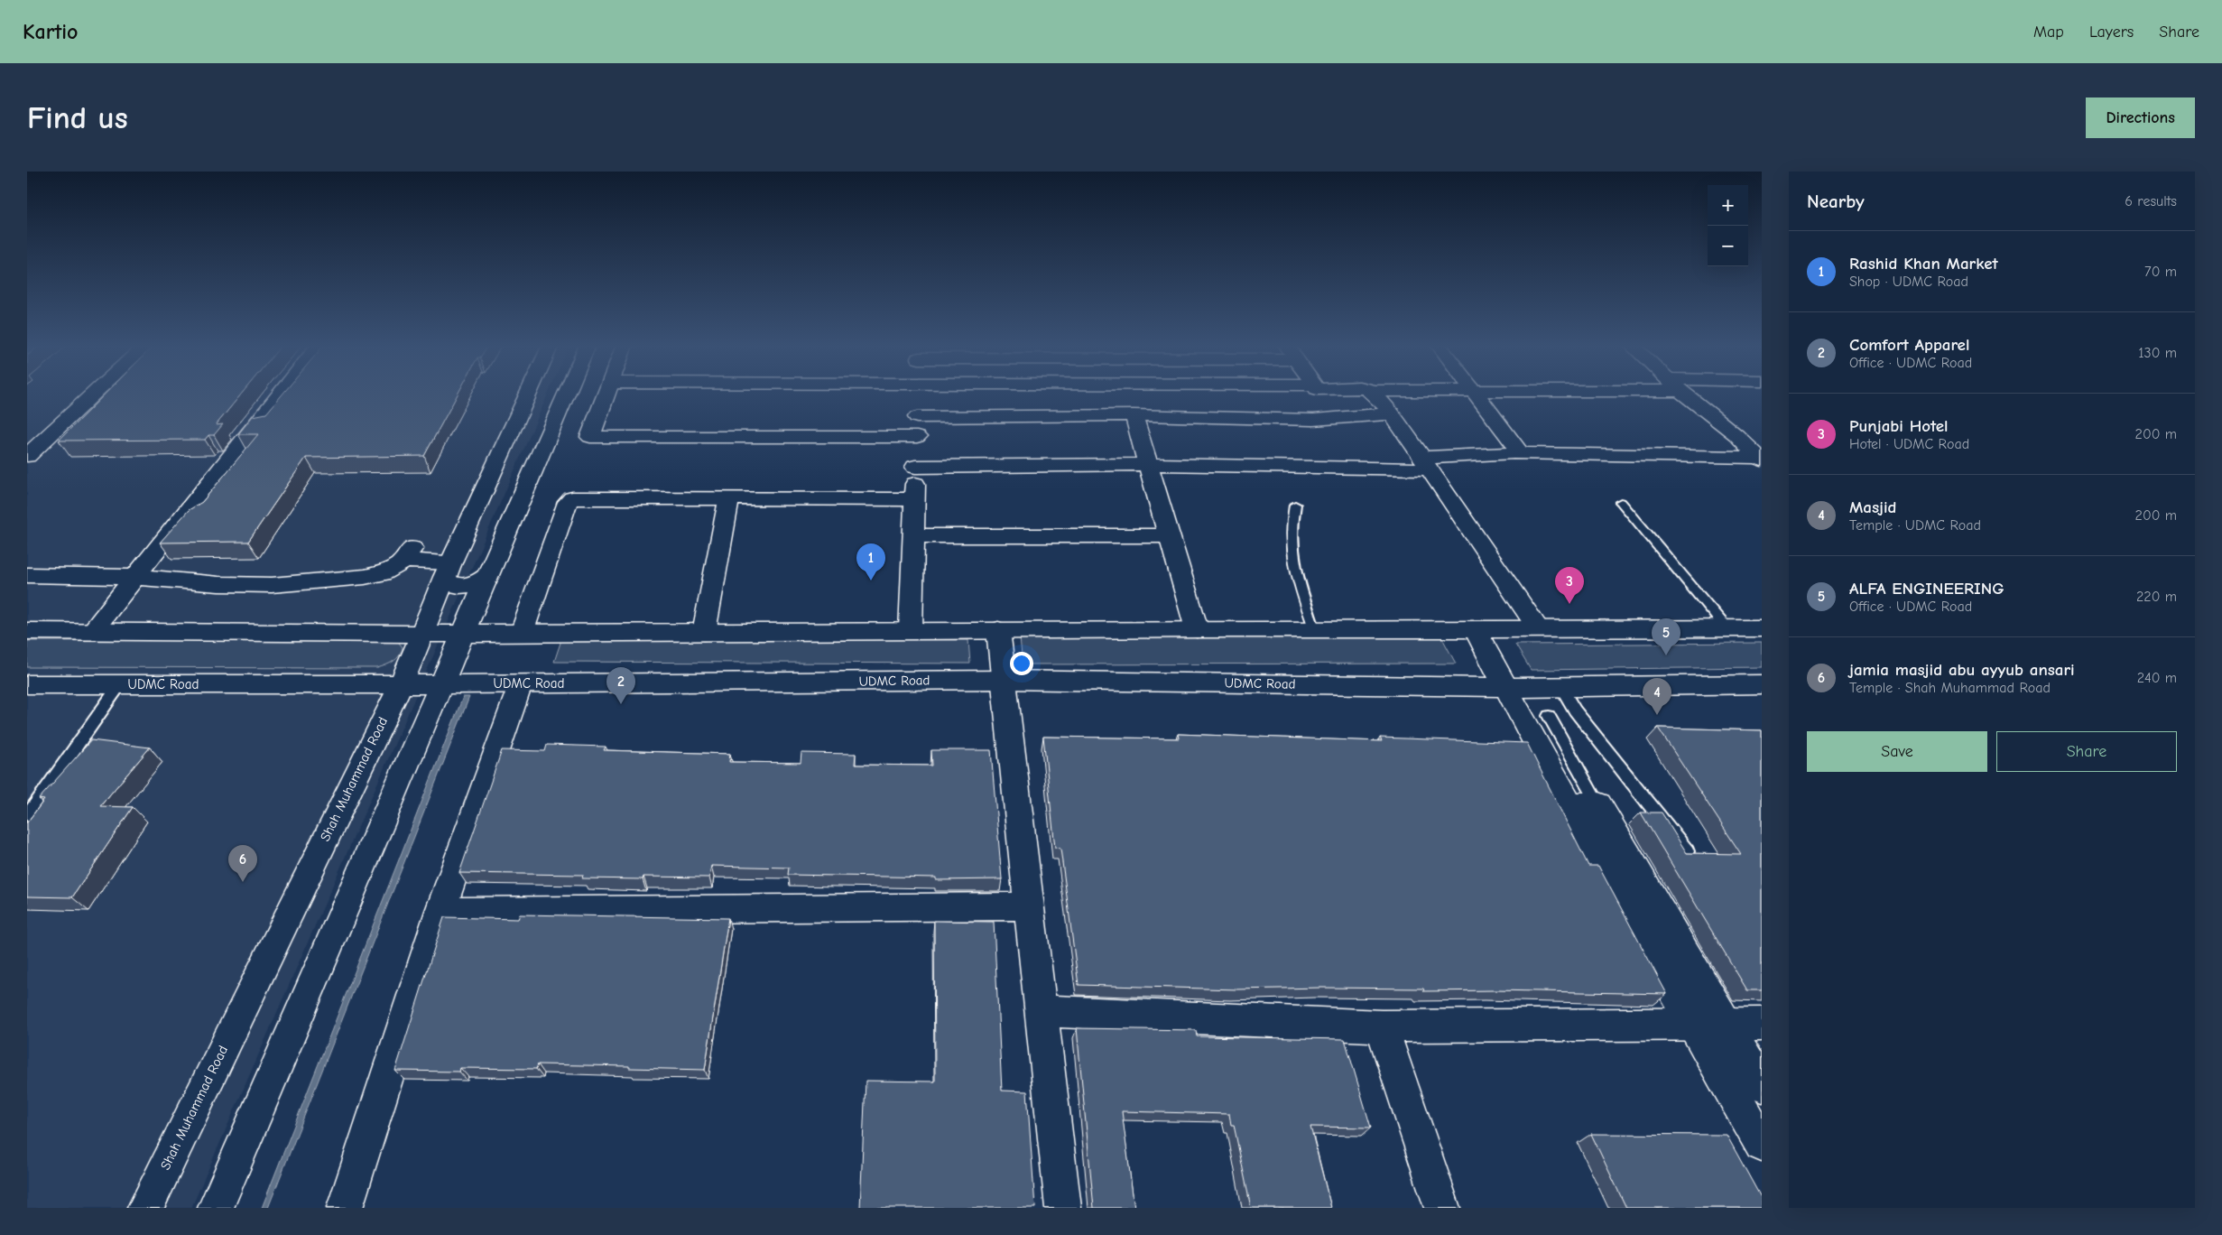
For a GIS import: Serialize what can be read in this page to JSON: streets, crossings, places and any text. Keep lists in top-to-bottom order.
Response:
{
  "streets": {
    "street": ["UDMC Road", "Shah Muhammad Road"]
  },
  "crossings": [
    ["UDMC Road", "Shah Muhammad Road"]
  ],
  "page": {
    "header": "Kartio",
    "nav": ["Map", "Layers", "Share"],
    "buttons": [
      "Directions",
      ["Save", "Share"]
    ],
    "title": "Find us",
    "heading": ["Nearby", "6 results"],
    "map_buttons": ["+", "−"],
    "list": [
      {
        "mark": "1",
        "name": "Rashid Khan Market",
        "note": "Shop · UDMC Road",
        "value": "70 m"
      },
      {
        "mark": "2",
        "name": "Comfort Apparel",
        "note": "Office · UDMC Road",
        "value": "130 m"
      },
      {
        "mark": "3",
        "name": "Punjabi Hotel",
        "note": "Hotel · UDMC Road",
        "value": "200 m"
      },
      {
        "mark": "4",
        "name": "Masjid",
        "note": "Temple · UDMC Road",
        "value": "200 m"
      },
      {
        "mark": "5",
        "name": "ALFA ENGINEERING",
        "note": "Office · UDMC Road",
        "value": "220 m"
      },
      {
        "mark": "6",
        "name": "jamia masjid abu ayyub ansari",
        "note": "Temple · Shah Muhammad Road",
        "value": "240 m"
      }
    ],
    "pins": [
      "1",
      "3",
      "5",
      "2",
      "4",
      "6"
    ]
  }
}
